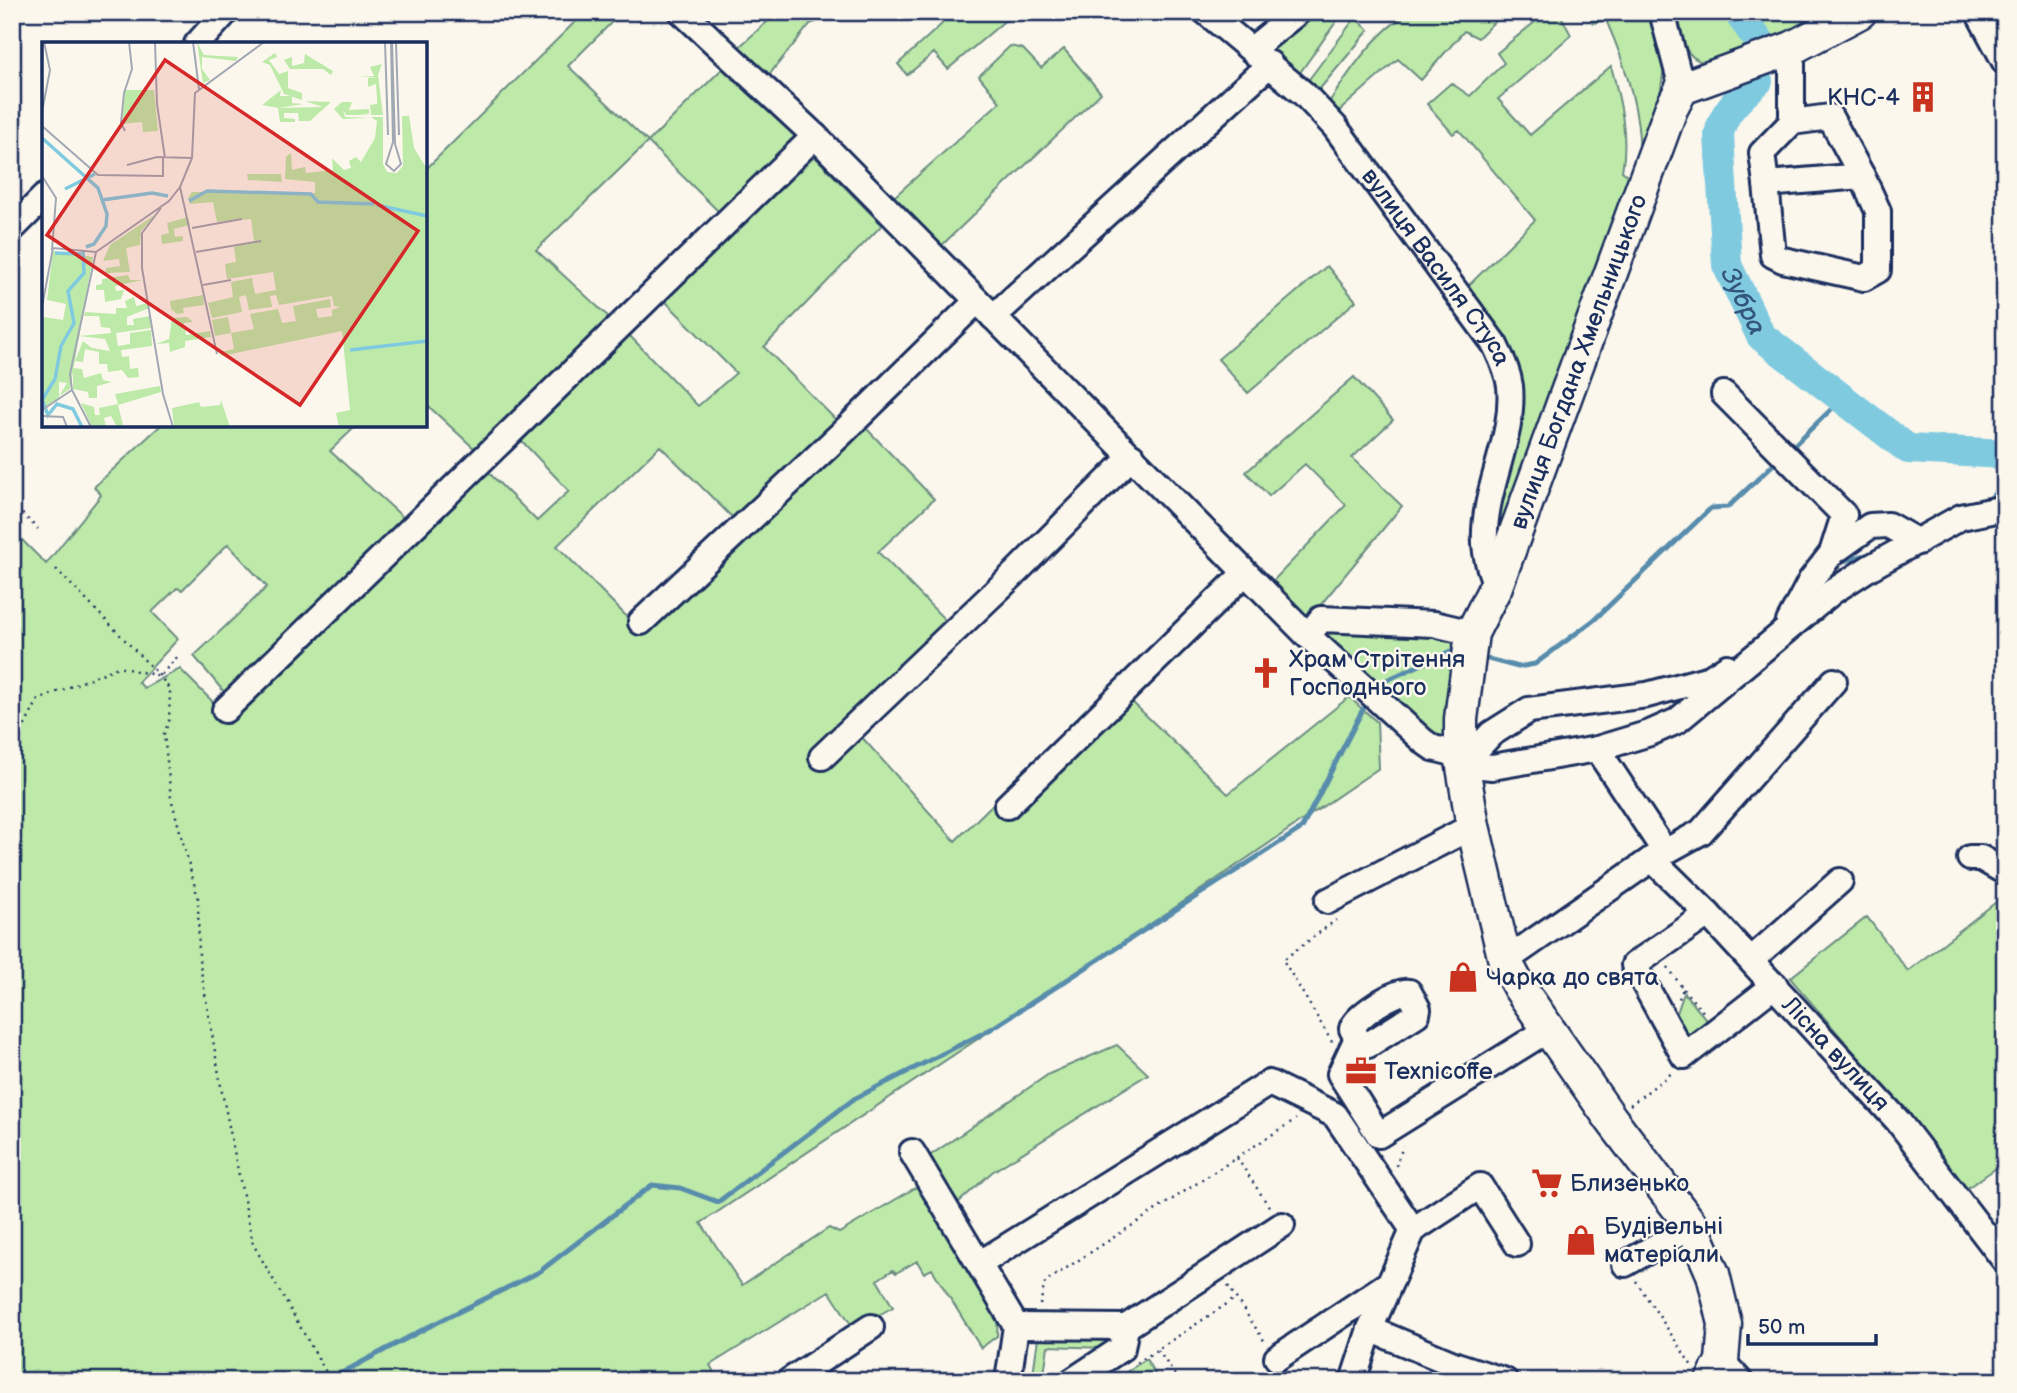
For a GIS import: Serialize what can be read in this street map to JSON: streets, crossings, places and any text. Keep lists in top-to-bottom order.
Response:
{
  "streets": {
    "main road": ["вулиця Богдана Хмельницького"],
    "street": ["вулиця Василя Стуса", "Лісна вулиця"]
  },
  "crossings": [
    ["вулиця Василя Стуса", "вулиця Богдана Хмельницького"]
  ],
  "water": ["Зубра"],
  "places": {
    "building": ["КНС-4"],
    "church": ["Храм Стрітення Господнього"],
    "shop": ["Чарка до свята", "Будівельні матеріали"],
    "office": ["Texnicoffe"],
    "supermarket": ["Близенько"]
  },
  "scale_bar": "50 m"
}
